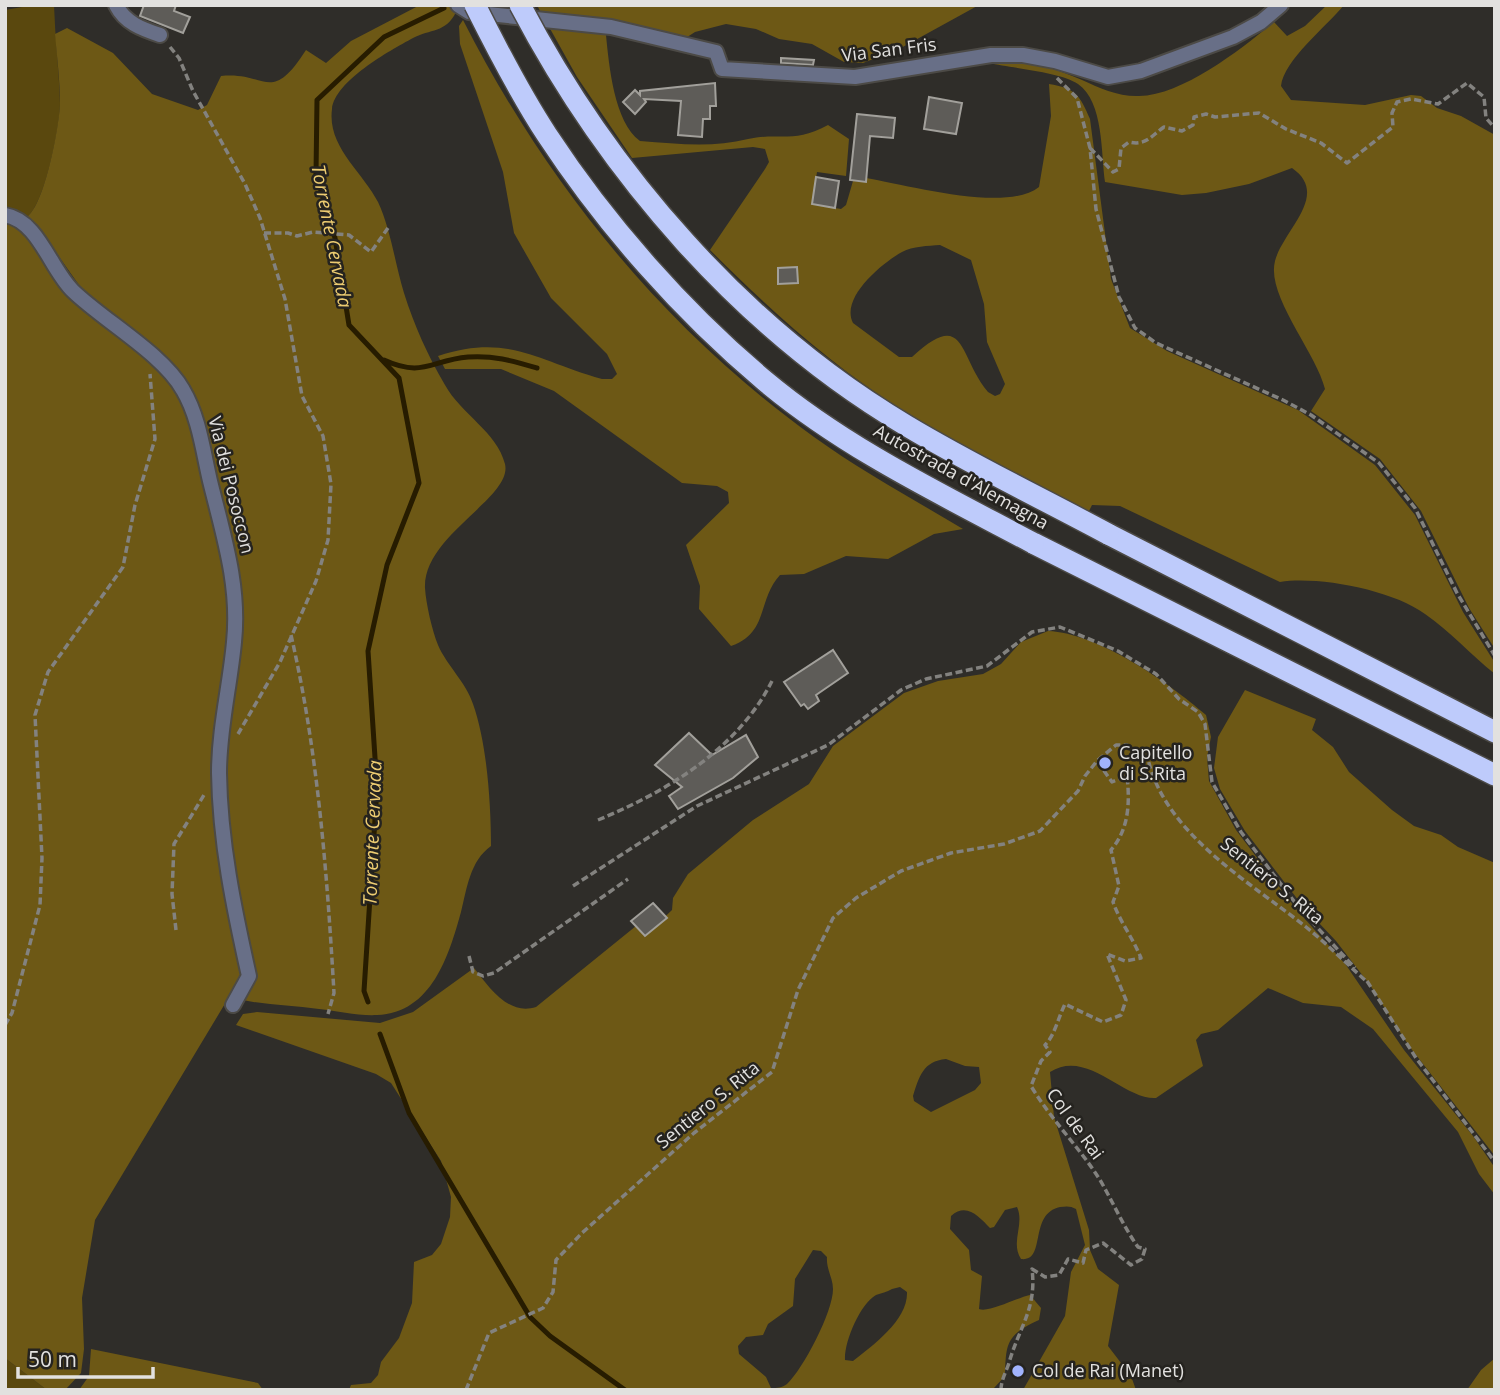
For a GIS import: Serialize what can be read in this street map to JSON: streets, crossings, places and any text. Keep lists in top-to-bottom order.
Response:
{
  "streets": {
    "highway": ["Autostrada d'Alemagna"],
    "street": ["Via San Fris", "Via dei Posoccon"],
    "path": ["Sentiero S. Rita", "Col de Rai"]
  },
  "crossings": [
    ["Sentiero S. Rita", "Col de Rai"]
  ],
  "water": ["Torrente Cervada"],
  "places": ["Capitello di S.Rita", "Col de Rai (Manet)"],
  "scale_bar": "50 m"
}
